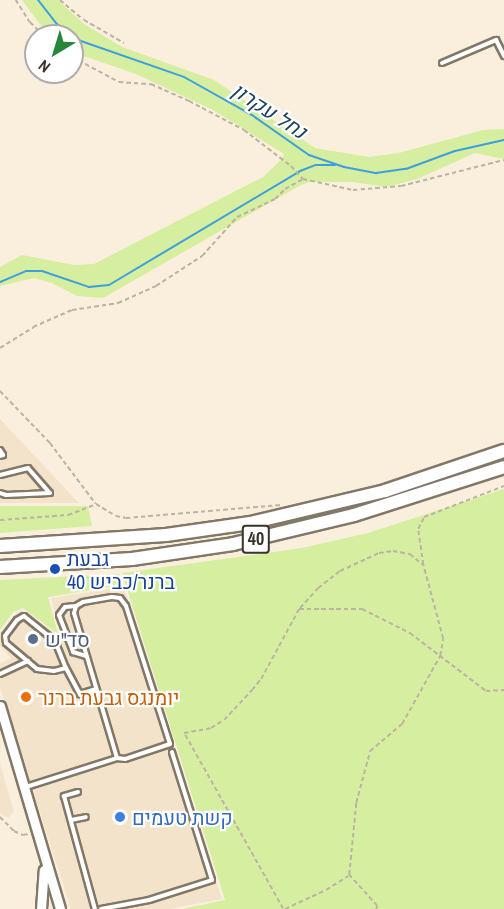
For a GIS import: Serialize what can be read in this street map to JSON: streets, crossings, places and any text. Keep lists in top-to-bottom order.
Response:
{
  "streets": {
    "highway": ["40"]
  },
  "water": ["נחל עקרון"],
  "places": [
    "גבעת ברנר/כביש 40",
    "סד\"ש",
    "יומנגס גבעת ברנר",
    "קשת טעמים"
  ],
  "north": "bottom left"
}
